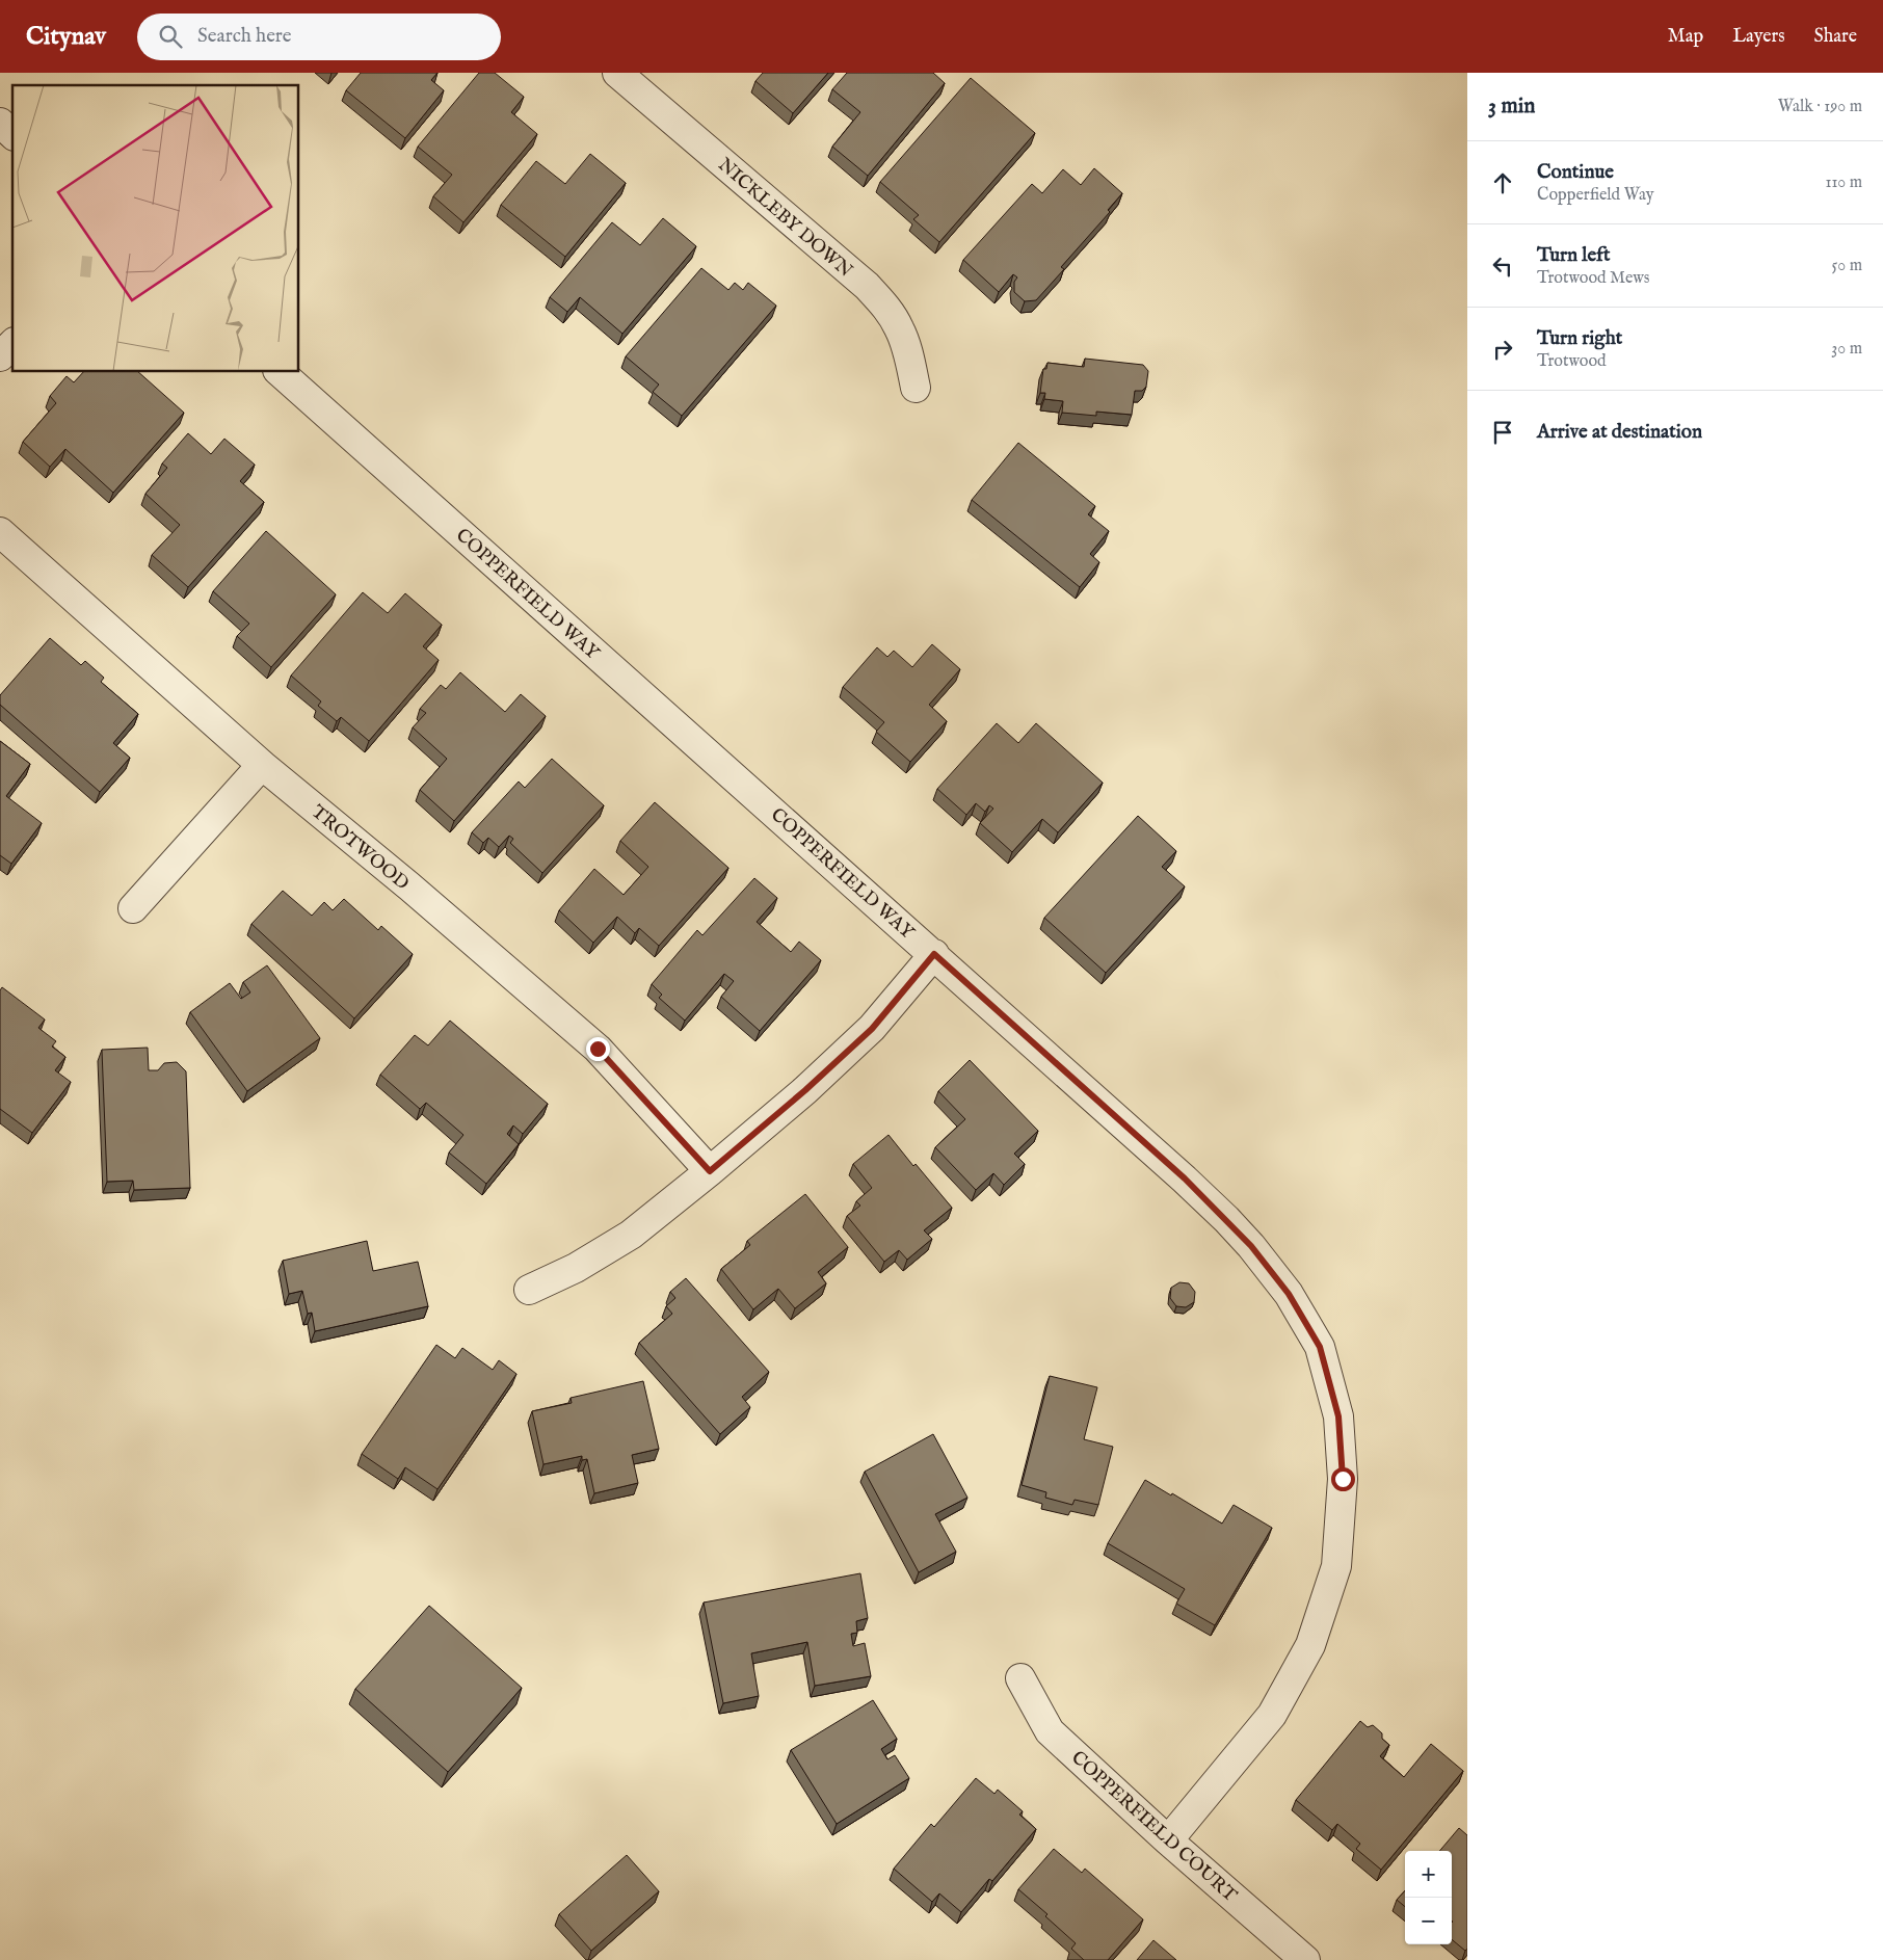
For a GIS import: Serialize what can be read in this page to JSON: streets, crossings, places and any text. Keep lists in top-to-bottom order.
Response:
{
  "streets": {
    "street": [
      "NICKLEBY DOWN",
      "COPPERFIELD WAY",
      "TROTWOOD",
      "COPPERFIELD COURT"
    ]
  },
  "crossings": [
    ["COPPERFIELD WAY", "COPPERFIELD COURT"]
  ],
  "page": {
    "header": "Citynav",
    "search": "Search here",
    "nav": ["Map", "Layers", "Share"],
    "heading": ["3 min", "Walk · 190 m"],
    "list": [
      ["Continue", "Copperfield Way", "110 m"],
      ["Turn left", "Trotwood Mews", "50 m"],
      ["Turn right", "Trotwood", "30 m"],
      "Arrive at destination"
    ],
    "map_buttons": ["+", "−"]
  }
}
